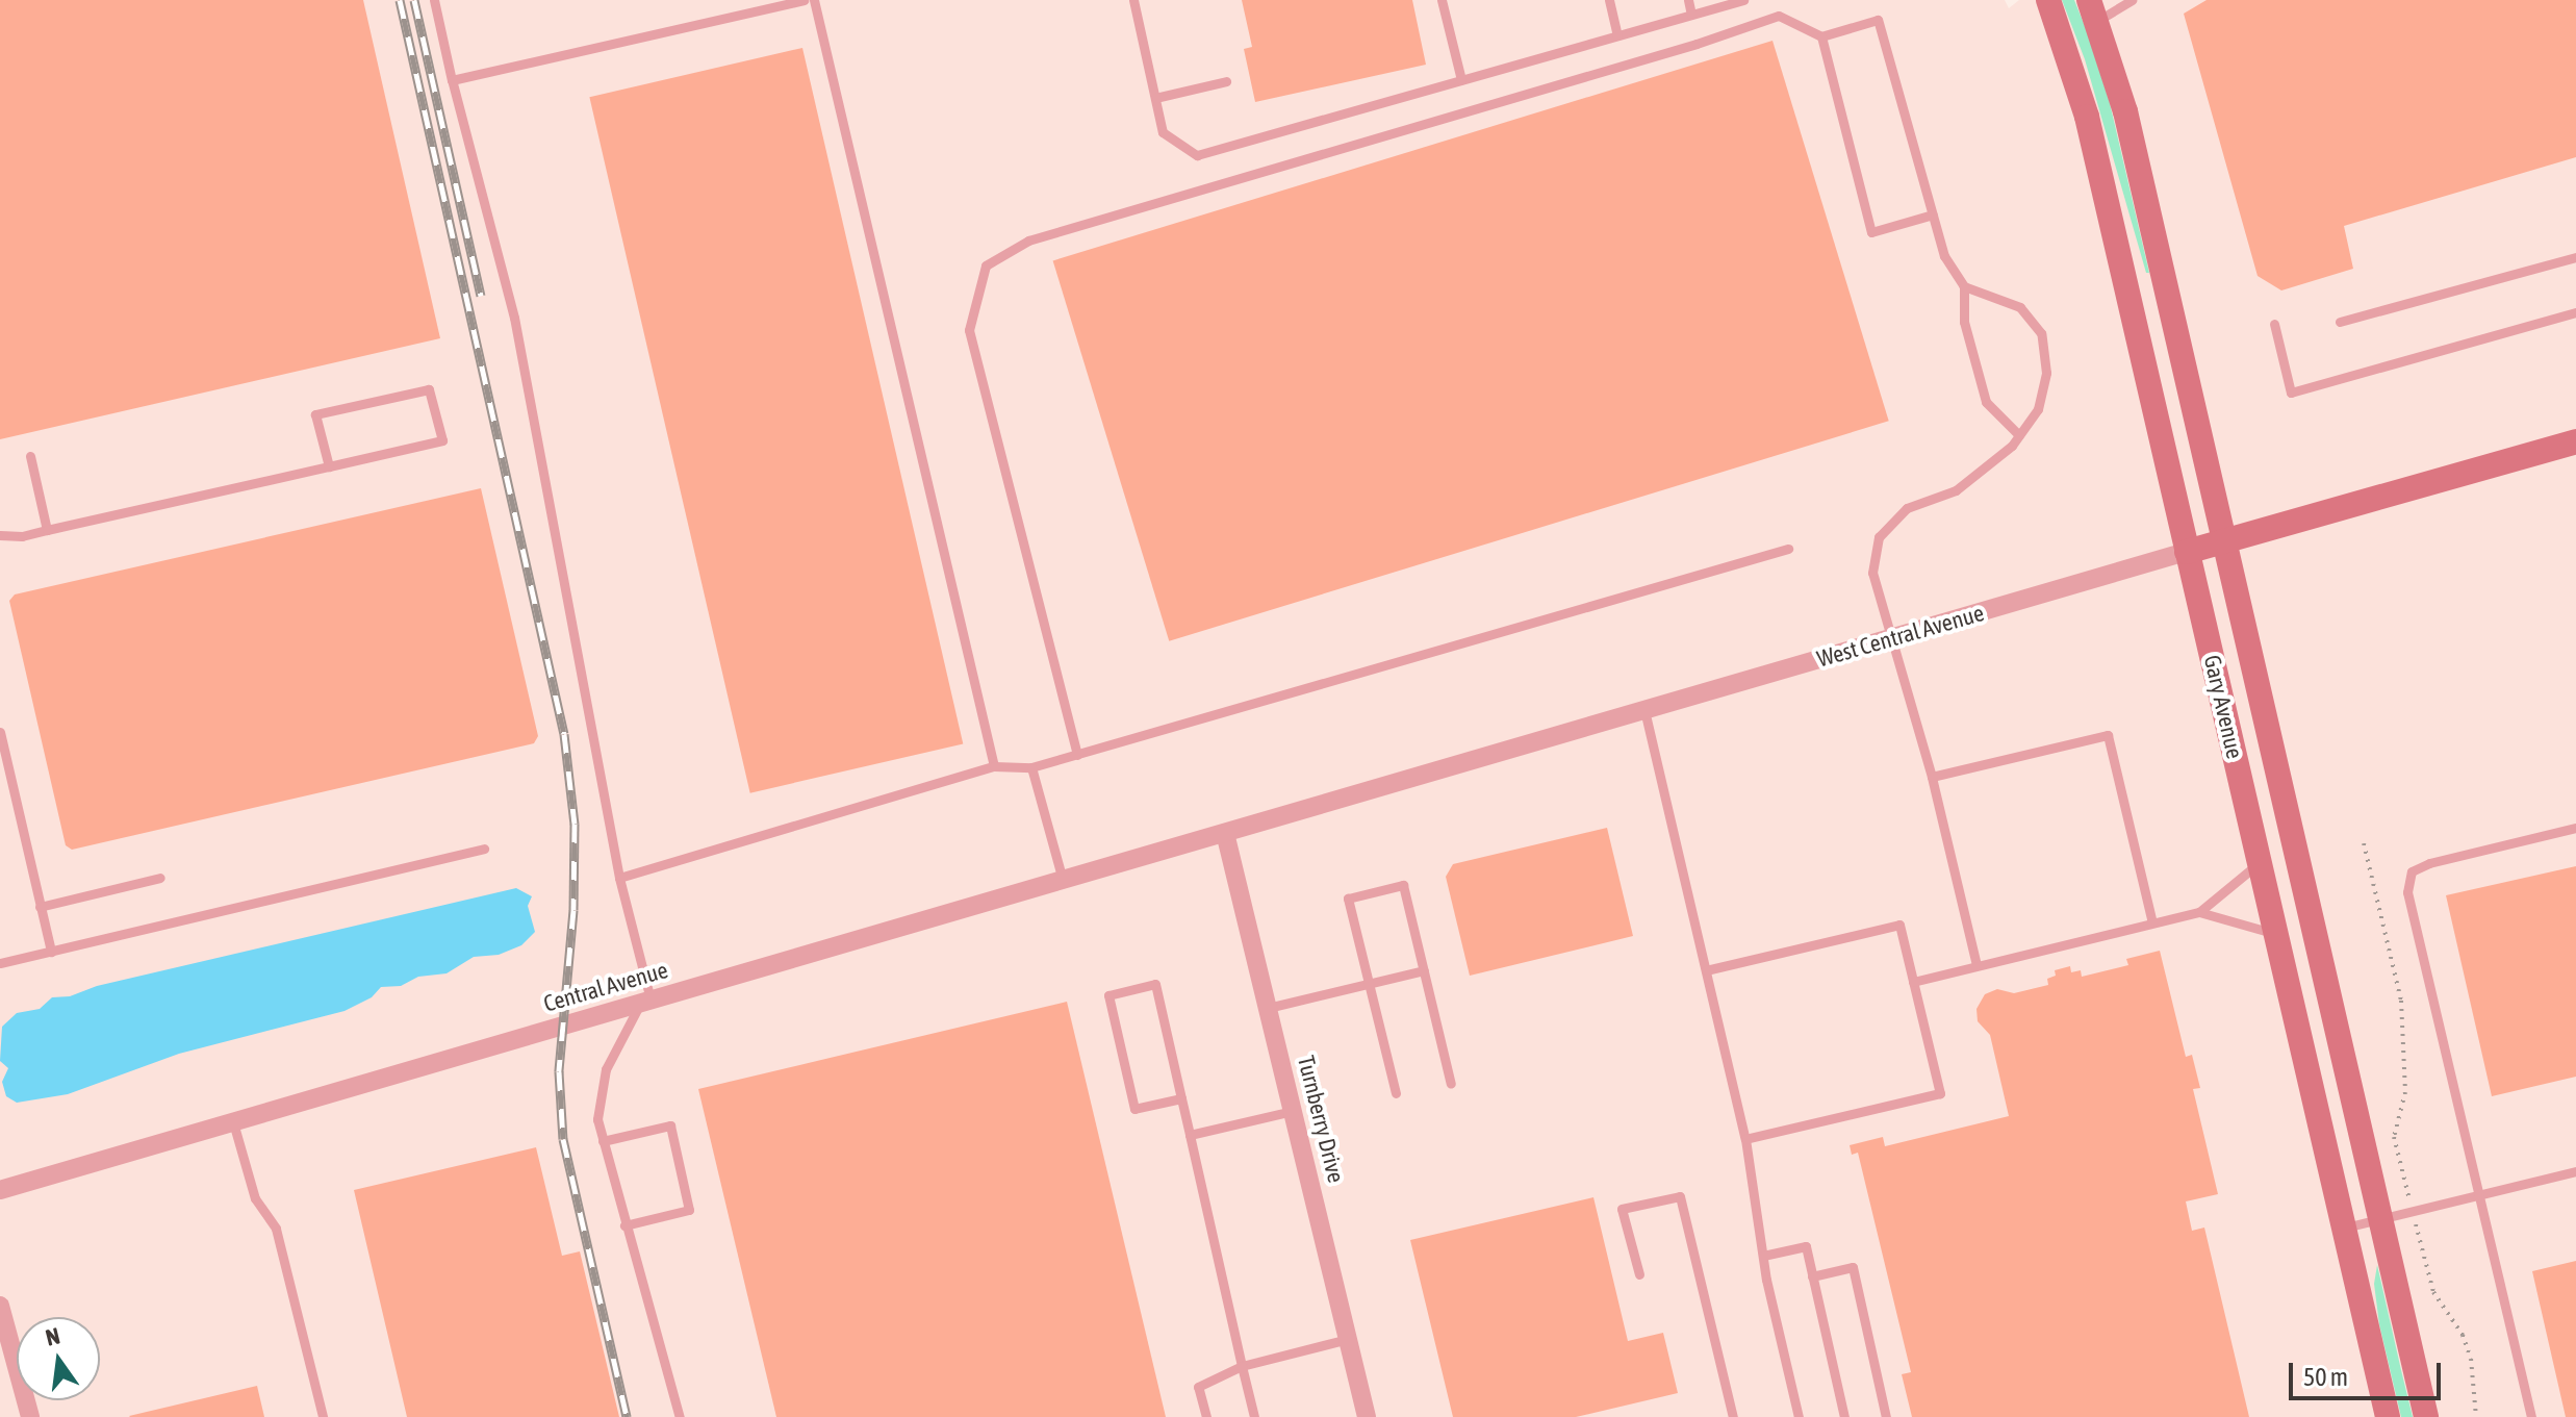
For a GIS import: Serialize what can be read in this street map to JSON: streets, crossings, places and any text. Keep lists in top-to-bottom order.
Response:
{
  "streets": {
    "main road": ["West Central Avenue", "Gary Avenue"],
    "street": ["Central Avenue", "Turnberry Drive"]
  },
  "crossings": [
    ["West Central Avenue", "Gary Avenue"],
    ["West Central Avenue", "Central Avenue"],
    ["West Central Avenue", "Turnberry Drive"],
    ["Central Avenue", "Turnberry Drive"]
  ],
  "scale_bar": "50 m",
  "north": "top"
}
